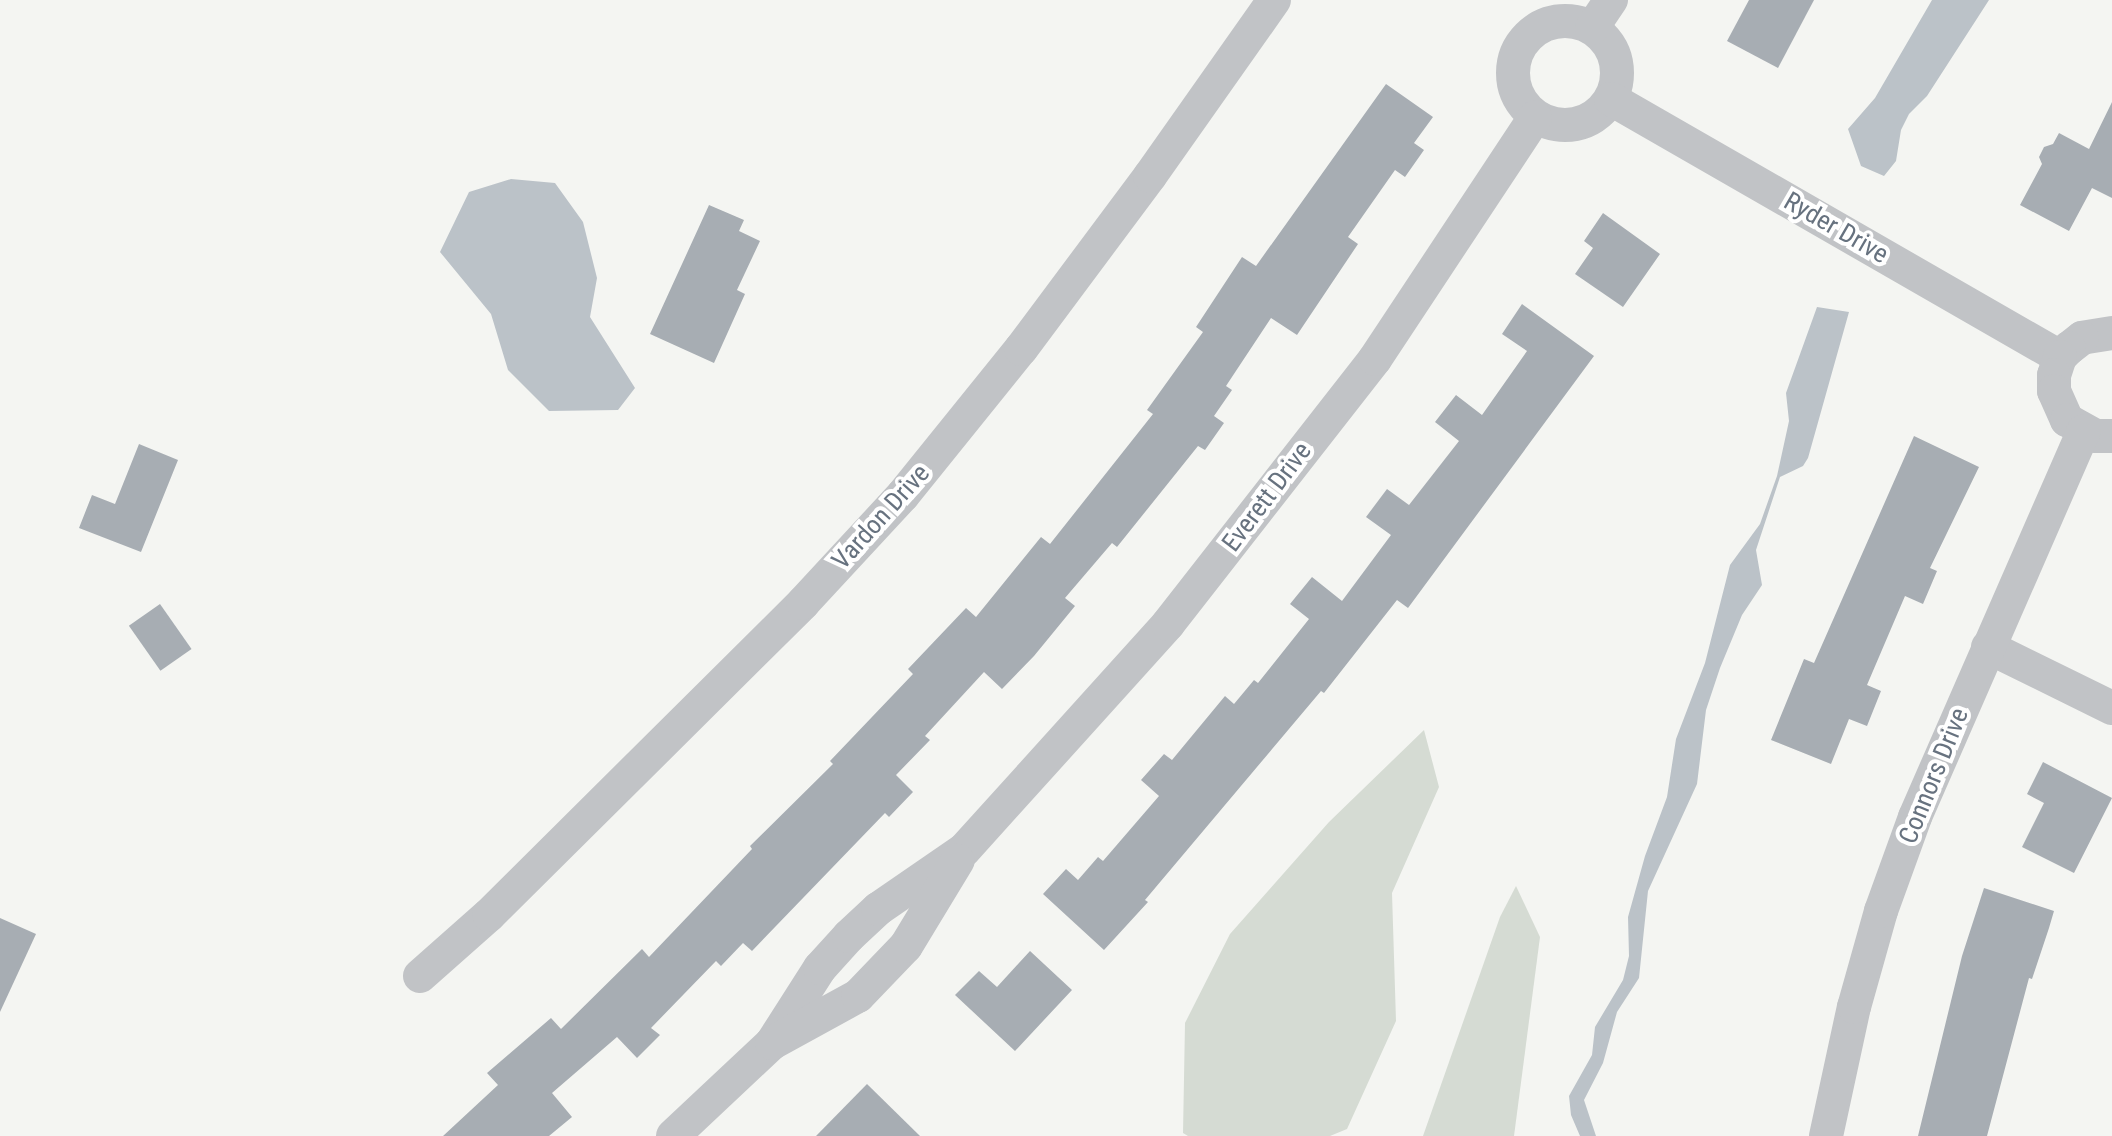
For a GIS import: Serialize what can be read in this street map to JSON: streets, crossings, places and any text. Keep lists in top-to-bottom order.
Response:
{
  "streets": {
    "street": [
      "Ryder Drive",
      "Everett Drive",
      "Vardon Drive",
      "Connors Drive"
    ]
  },
  "crossings": [
    ["Ryder Drive", "Everett Drive"]
  ]
}
